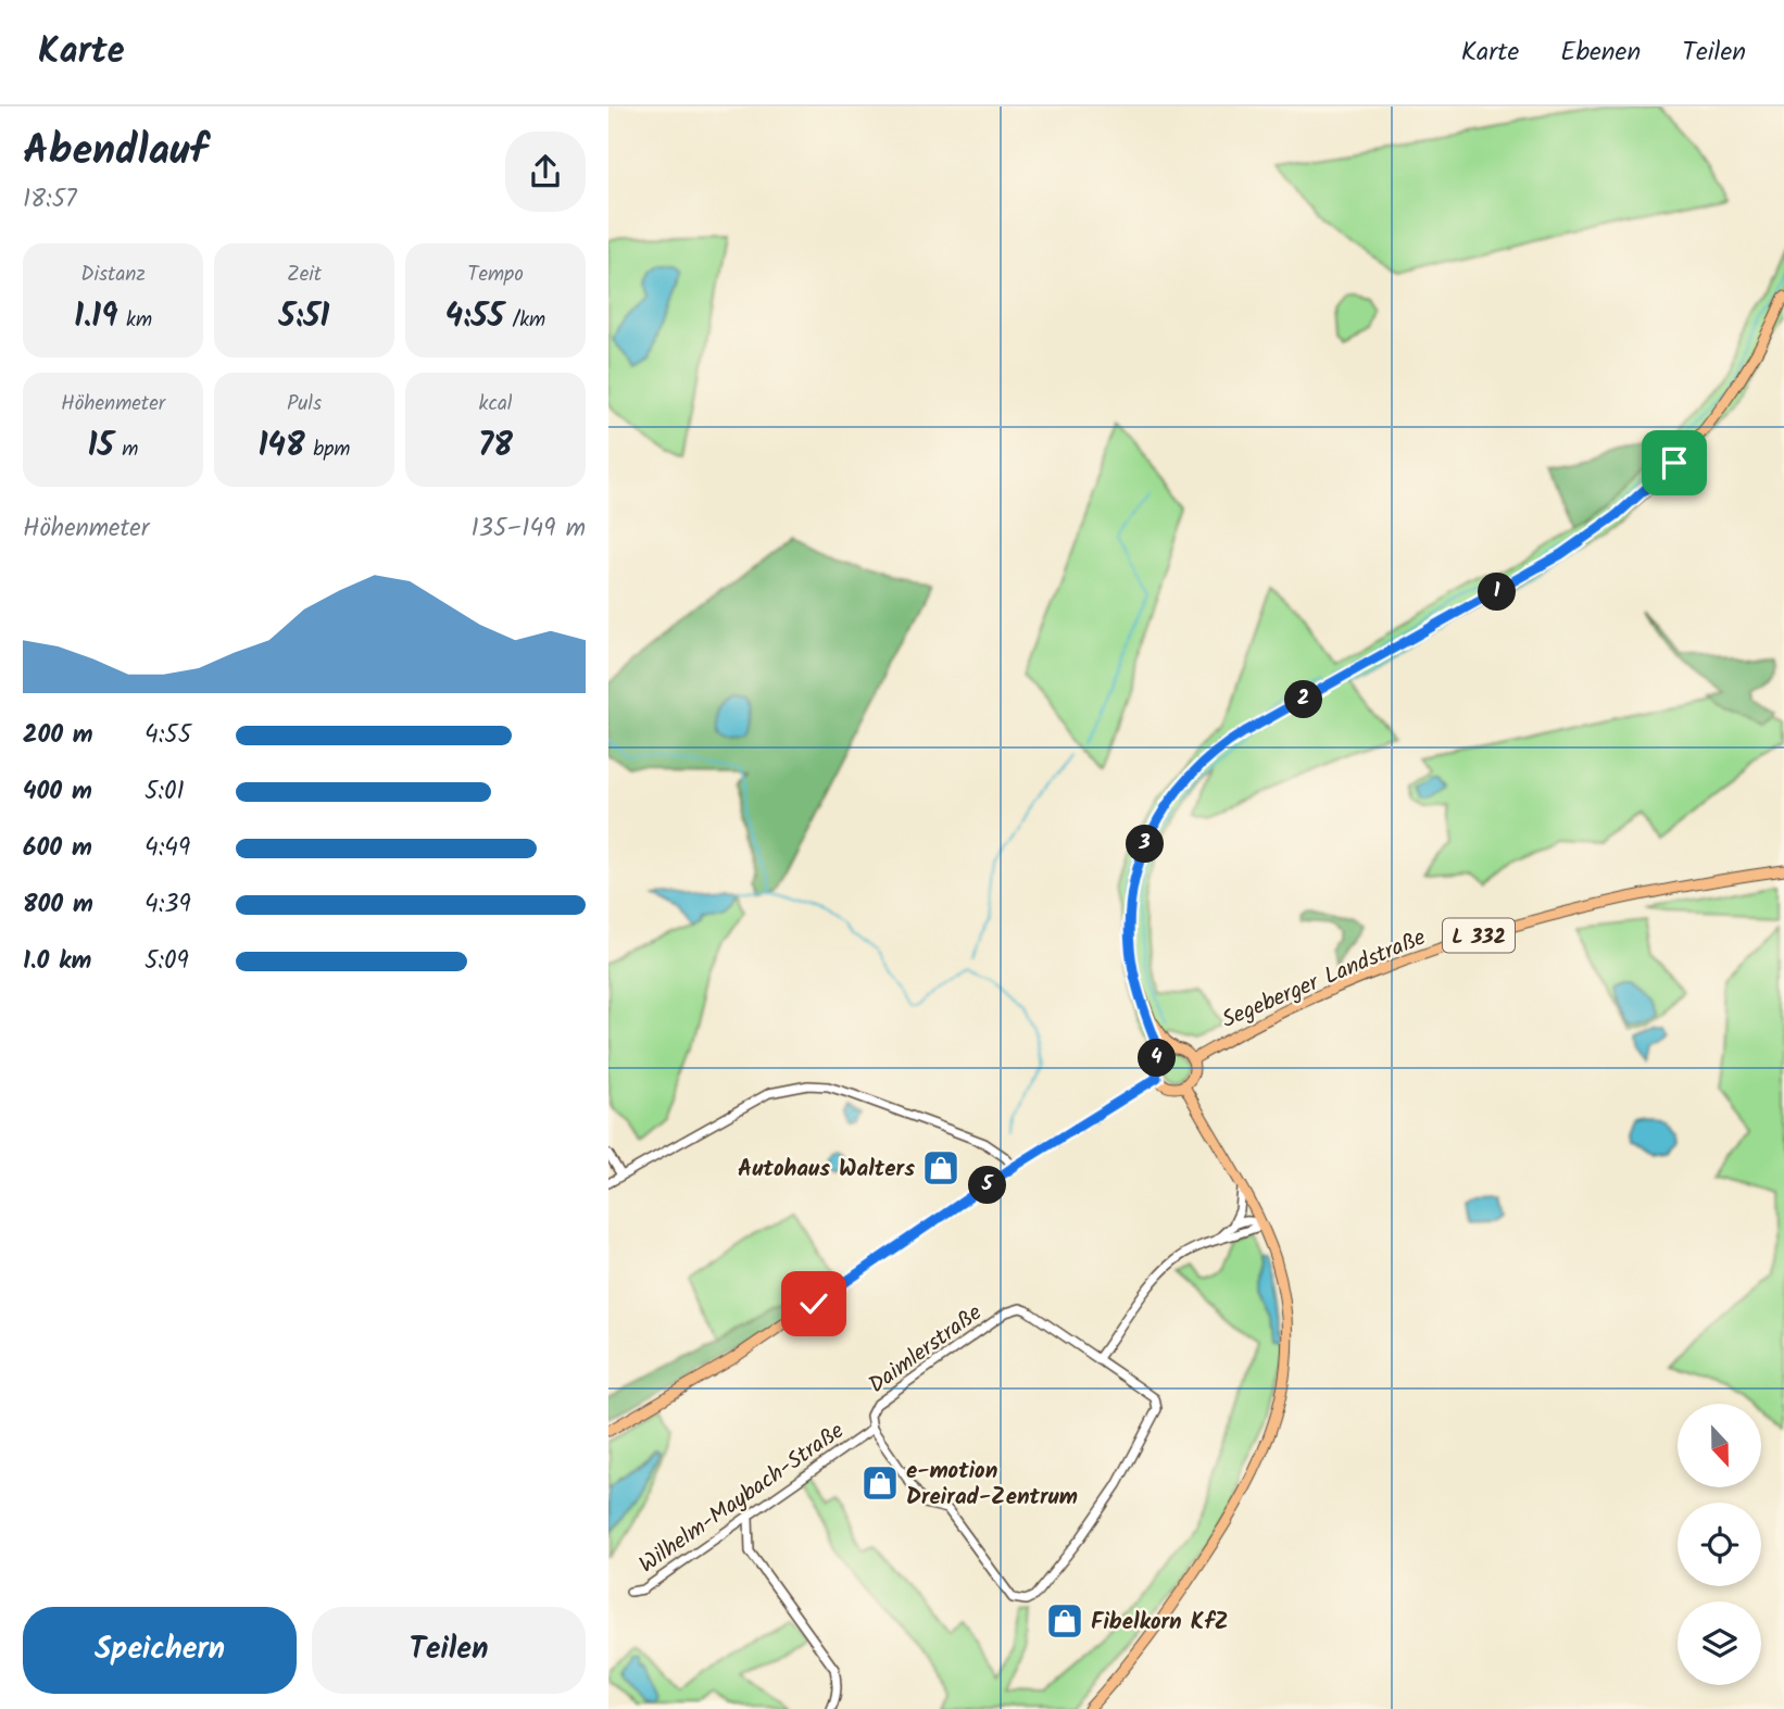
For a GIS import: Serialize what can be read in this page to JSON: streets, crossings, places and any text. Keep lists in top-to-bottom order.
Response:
{
  "streets": {
    "main road": ["L 332", "Segeberger Landstraße"],
    "street": ["Daimlerstraße", "Wilhelm-Maybach-Straße"]
  },
  "crossings": [
    ["Daimlerstraße", "Wilhelm-Maybach-Straße"]
  ],
  "places": {
    "shop": ["Autohaus Walters", "e-motion Dreirad-Zentrum", "Fibelkorn KfZ"]
  },
  "north": "bottom",
  "page": {
    "header": "Karte",
    "nav": ["Karte", "Ebenen", "Teilen"],
    "heading": ["Abendlauf", "18:57"],
    "stats": [
      ["Distanz", "1.19 km"],
      ["Zeit", "5:51"],
      ["Tempo", "4:55 /km"],
      ["Höhenmeter", "15 m"],
      ["Puls", "148 bpm"],
      ["kcal", "78"]
    ],
    "chart": ["Höhenmeter", "135–149 m"],
    "pins": [
      "1",
      "2",
      "3",
      "4",
      "5"
    ],
    "list": [
      {
        "name": "200 m",
        "note": "4:55"
      },
      {
        "name": "400 m",
        "note": "5:01"
      },
      {
        "name": "600 m",
        "note": "4:49"
      },
      {
        "name": "800 m",
        "note": "4:39"
      },
      {
        "name": "1.0 km",
        "note": "5:09"
      }
    ],
    "buttons": ["Speichern", "Teilen"]
  }
}
